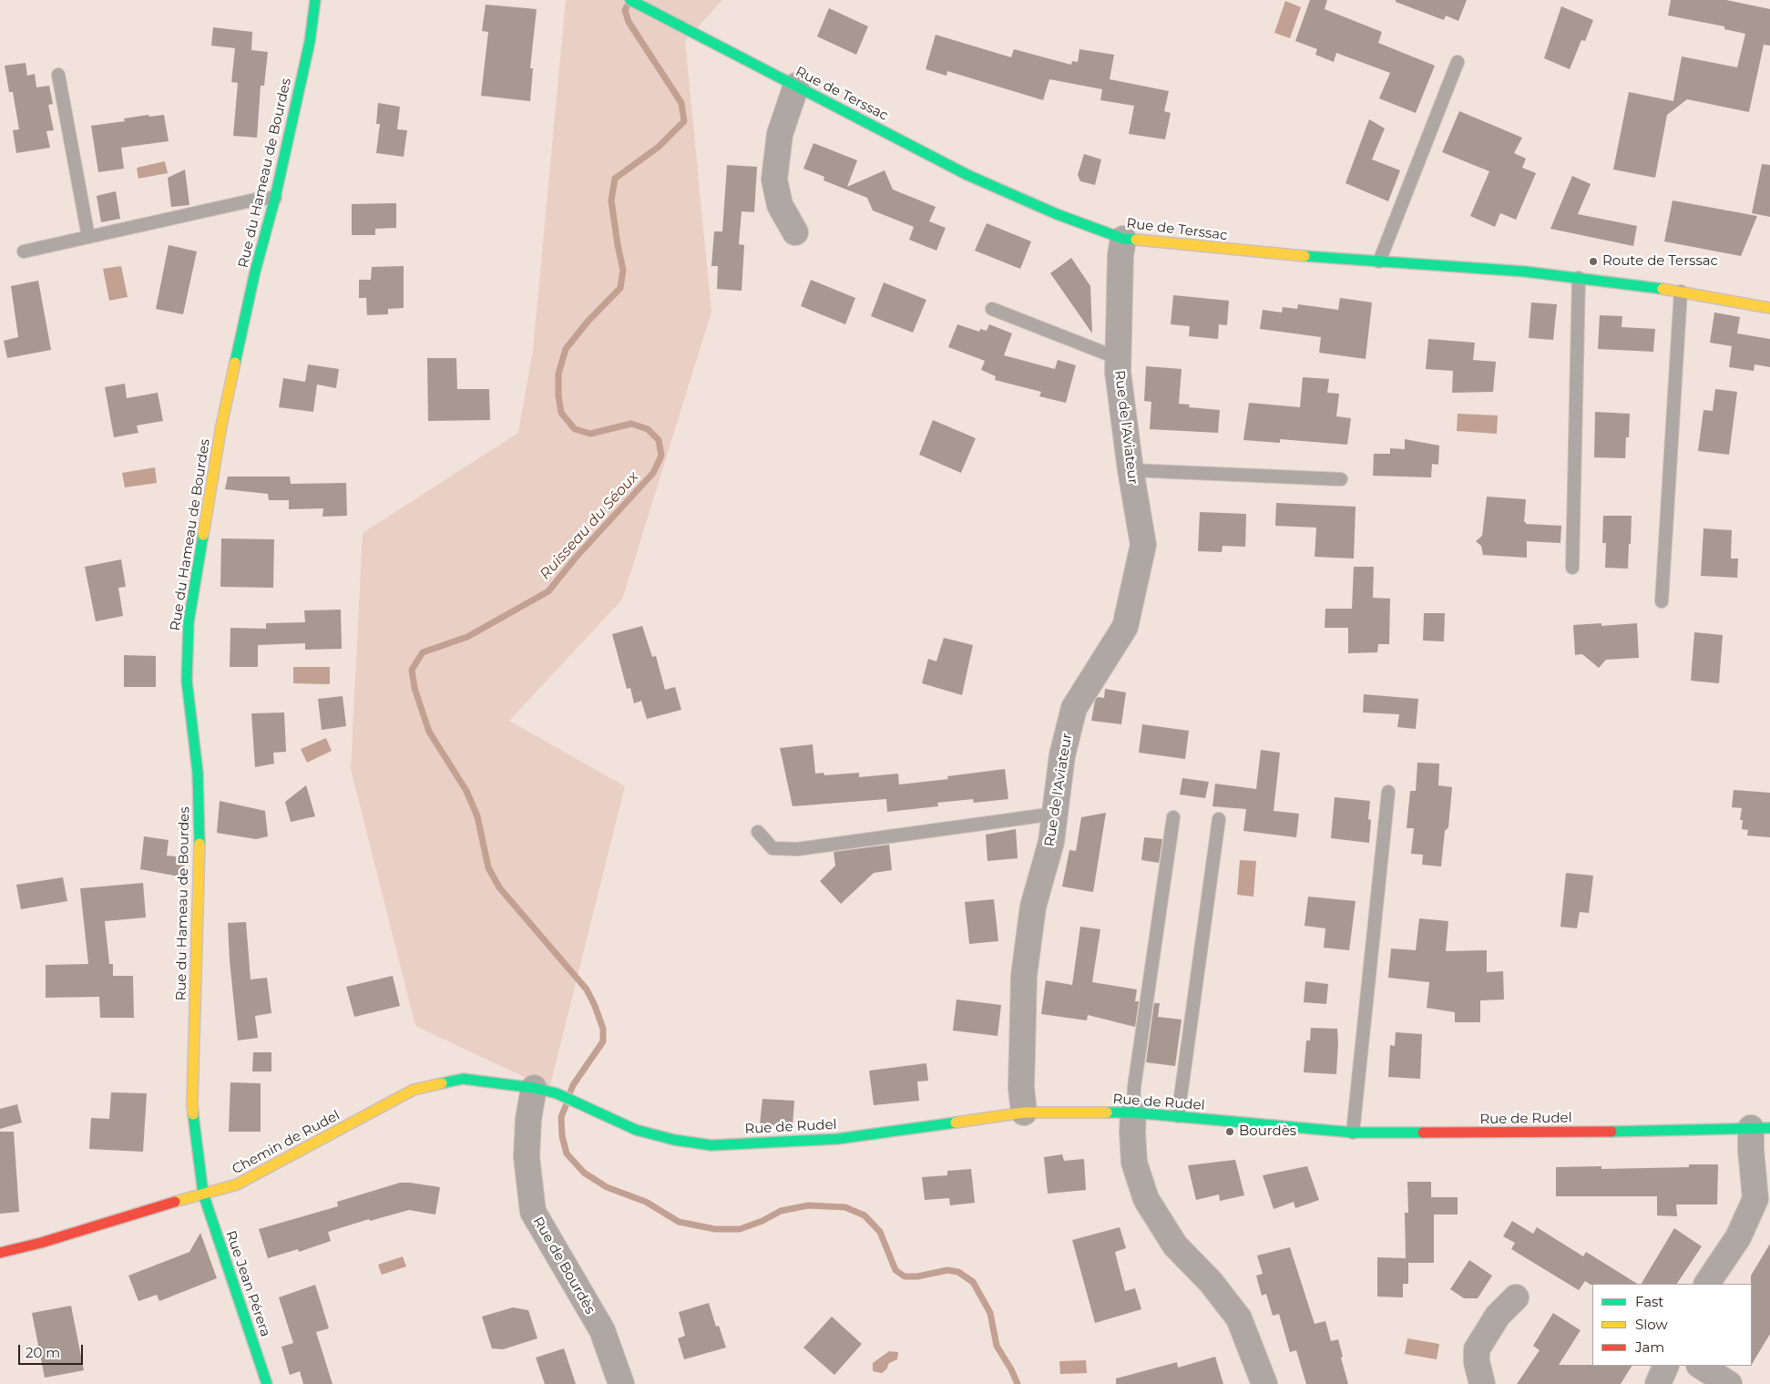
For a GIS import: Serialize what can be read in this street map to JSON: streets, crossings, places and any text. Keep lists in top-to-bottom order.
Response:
{
  "streets": {
    "street": [
      "Rue de Terssac",
      "Rue du Hameau de Bourdes",
      "Rue de l'Aviateur",
      "Rue de Rudel",
      "Chemin de Rudel",
      "Rue de Bourdès",
      "Rue Jean Pérera"
    ]
  },
  "crossings": [
    ["Rue de Terssac", "Rue de l'Aviateur"],
    ["Rue du Hameau de Bourdes", "Chemin de Rudel"],
    ["Rue du Hameau de Bourdes", "Rue Jean Pérera"],
    ["Rue de l'Aviateur", "Rue de Rudel"],
    ["Rue de Rudel", "Chemin de Rudel"],
    ["Rue de Rudel", "Rue de Bourdès"],
    ["Chemin de Rudel", "Rue de Bourdès"],
    ["Chemin de Rudel", "Rue Jean Pérera"]
  ],
  "water": ["Ruisseau du Séoux"],
  "places": ["Route de Terssac", "Bourdès"],
  "legend": ["Fast", "Slow", "Jam"],
  "scale_bar": "20 m"
}
